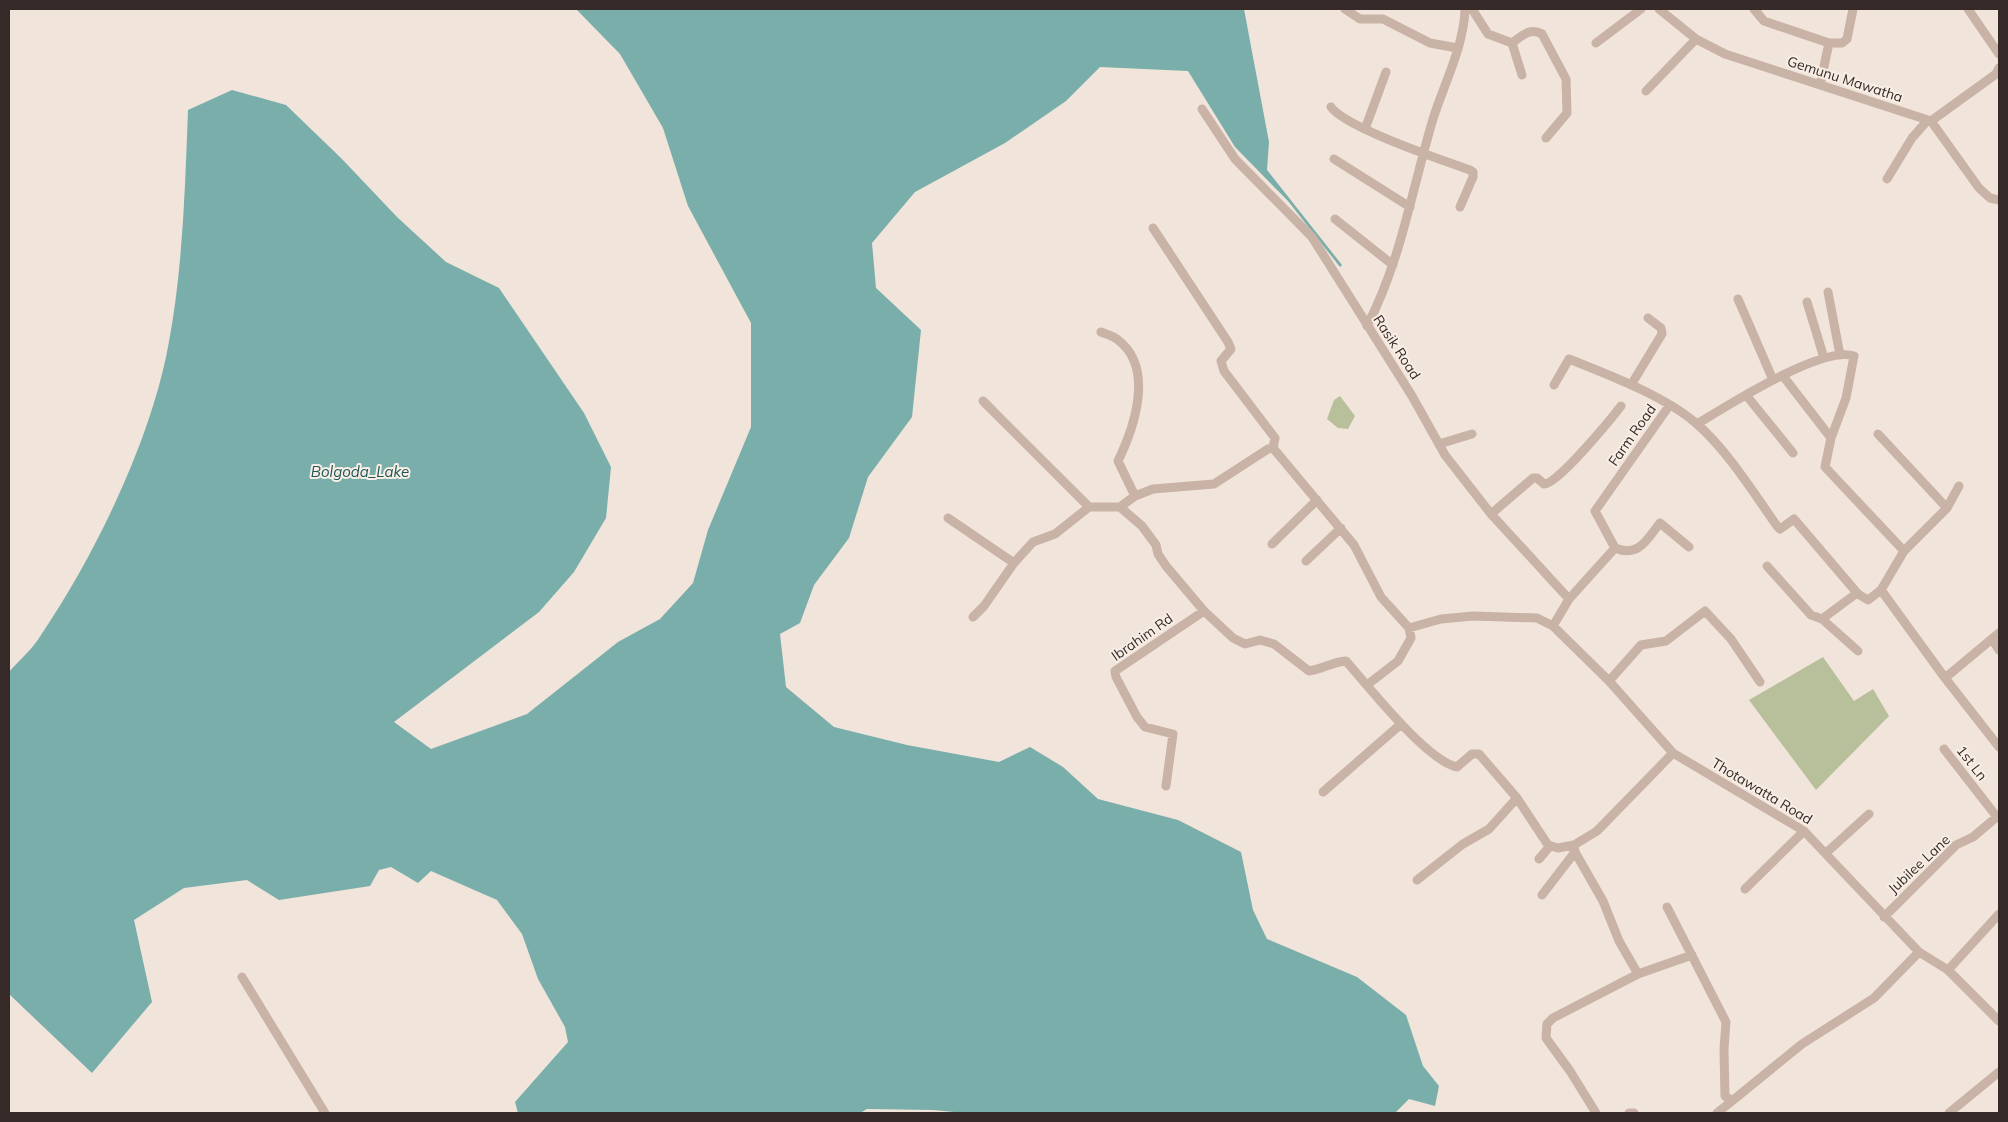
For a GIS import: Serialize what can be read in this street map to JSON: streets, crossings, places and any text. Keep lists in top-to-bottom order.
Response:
{
  "streets": {
    "street": [
      "Gemunu Mawatha",
      "Rasik Road",
      "Farm Road",
      "Ibrahim Rd",
      "1st Ln",
      "Thotawatta Road",
      "Jubilee Lane"
    ]
  },
  "crossings": [
    ["1st Ln", "Jubilee Lane"],
    ["Thotawatta Road", "Jubilee Lane"]
  ],
  "water": ["Bolgoda_Lake"]
}
